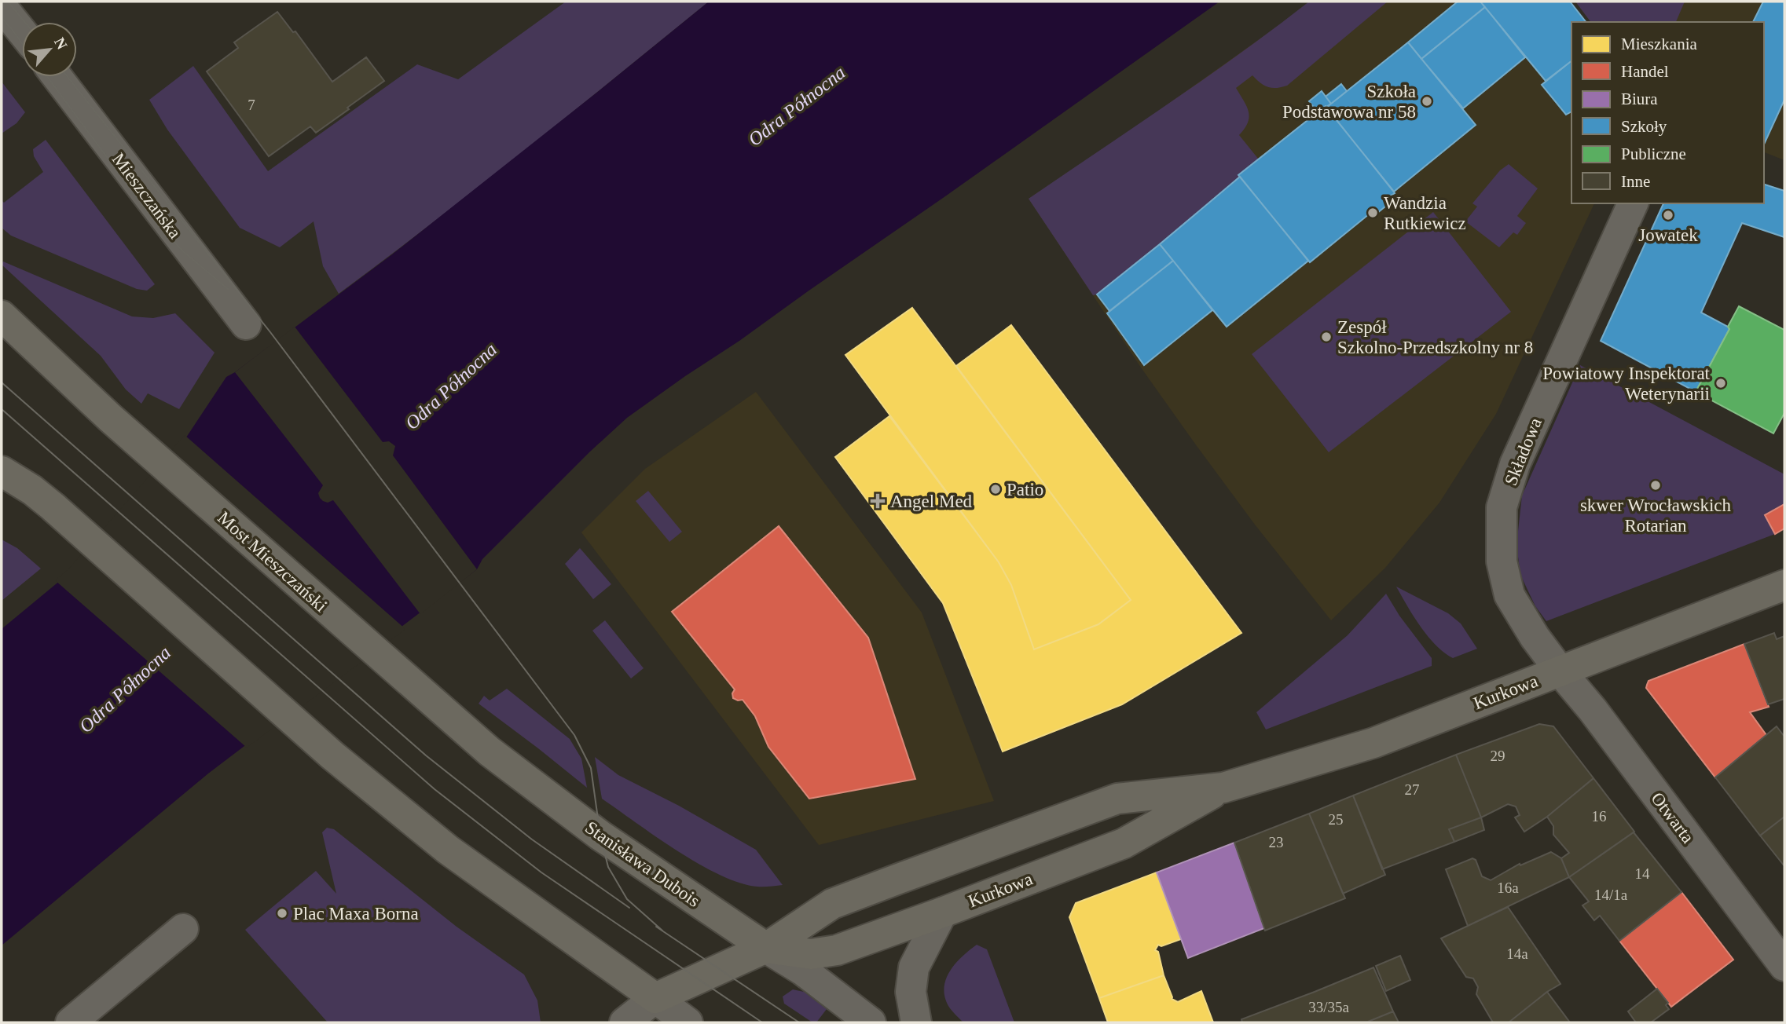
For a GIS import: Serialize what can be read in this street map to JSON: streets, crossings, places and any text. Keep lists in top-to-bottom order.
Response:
{
  "streets": {
    "main road": ["Most Mieszczański", "Kurkowa", "Stanisława Dubois"],
    "street": ["Mieszczańska", "Składowa", "Otwarta"]
  },
  "crossings": [
    ["Składowa", "Kurkowa"],
    ["Składowa", "Otwarta"],
    ["Most Mieszczański", "Stanisława Dubois"],
    ["Kurkowa", "Otwarta"],
    ["Kurkowa", "Stanisława Dubois"]
  ],
  "water": ["Odra Północna"],
  "places": {
    "other": [
      "Szkoła Podstawowa nr 58",
      "Wandzia Rutkiewicz",
      "Jowatek",
      "Zespół Szkolno-Przedszkolny nr 8",
      "Powiatowy Inspektorat Weterynarii",
      "skwer Wrocławskich Rotarian",
      "Patio",
      "Plac Maxa Borna"
    ],
    "health": ["Angel Med"]
  },
  "house_numbers": [
    "7",
    "29",
    "27",
    "16",
    "25",
    "23",
    "14",
    "16a",
    "14/1a",
    "14a",
    "33/35a"
  ],
  "legend": [
    "Mieszkania",
    "Handel",
    "Biura",
    "Szkoły",
    "Publiczne",
    "Inne"
  ],
  "north": "top right"
}
